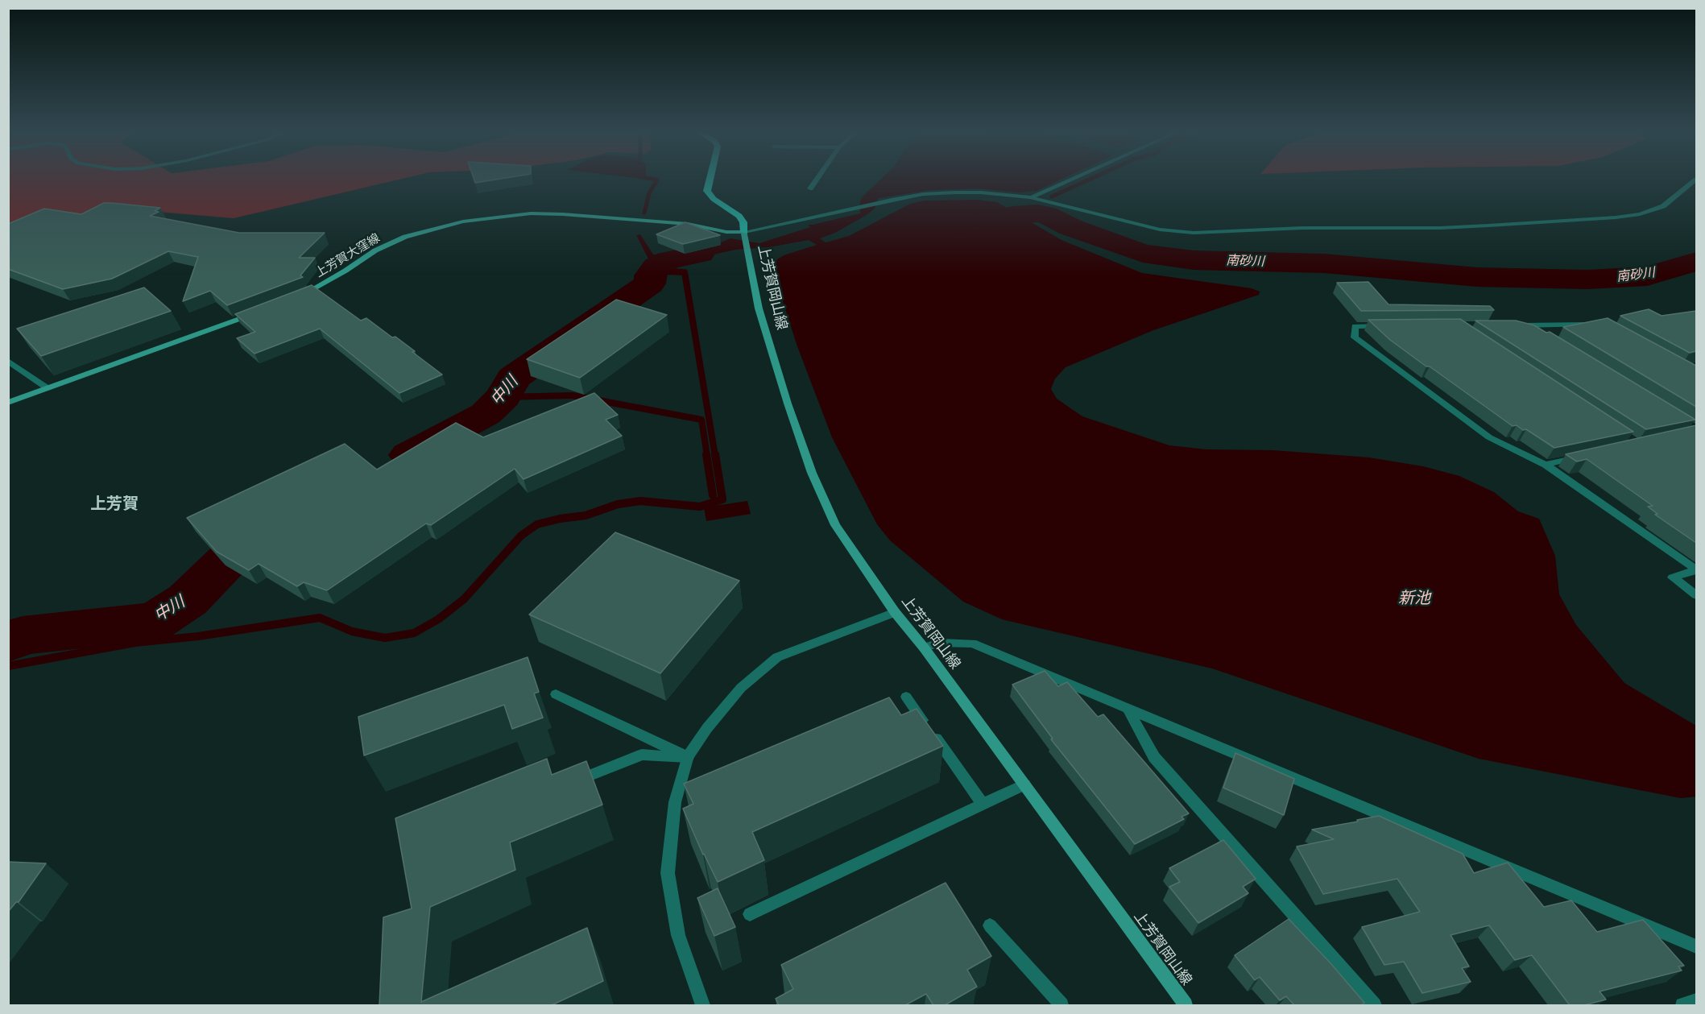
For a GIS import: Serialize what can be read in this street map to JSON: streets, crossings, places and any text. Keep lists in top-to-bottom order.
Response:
{
  "streets": {
    "main road": ["上芳賀大窪線", "上芳賀岡山線"]
  },
  "crossings": [
    ["上芳賀大窪線", "上芳賀岡山線"]
  ],
  "districts": ["上芳賀"],
  "water": ["南砂川", "中川", "新池"]
}
